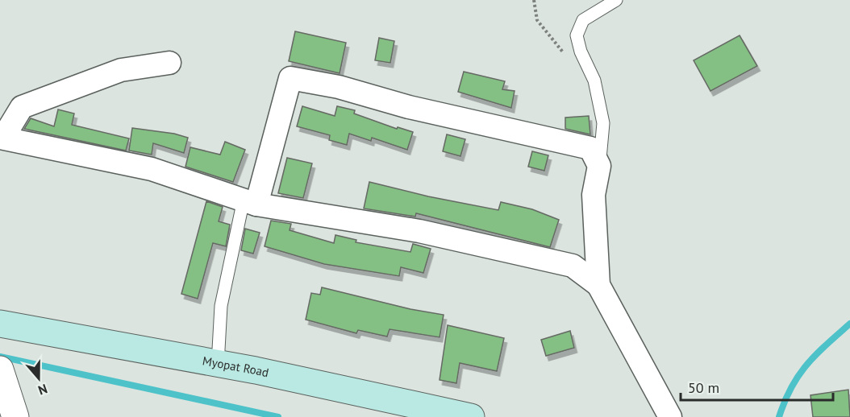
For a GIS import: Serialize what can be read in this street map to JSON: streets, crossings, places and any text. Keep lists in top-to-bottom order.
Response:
{
  "streets": {
    "main road": ["Myopat Road"]
  },
  "scale_bar": "50 m",
  "north": "bottom"
}
